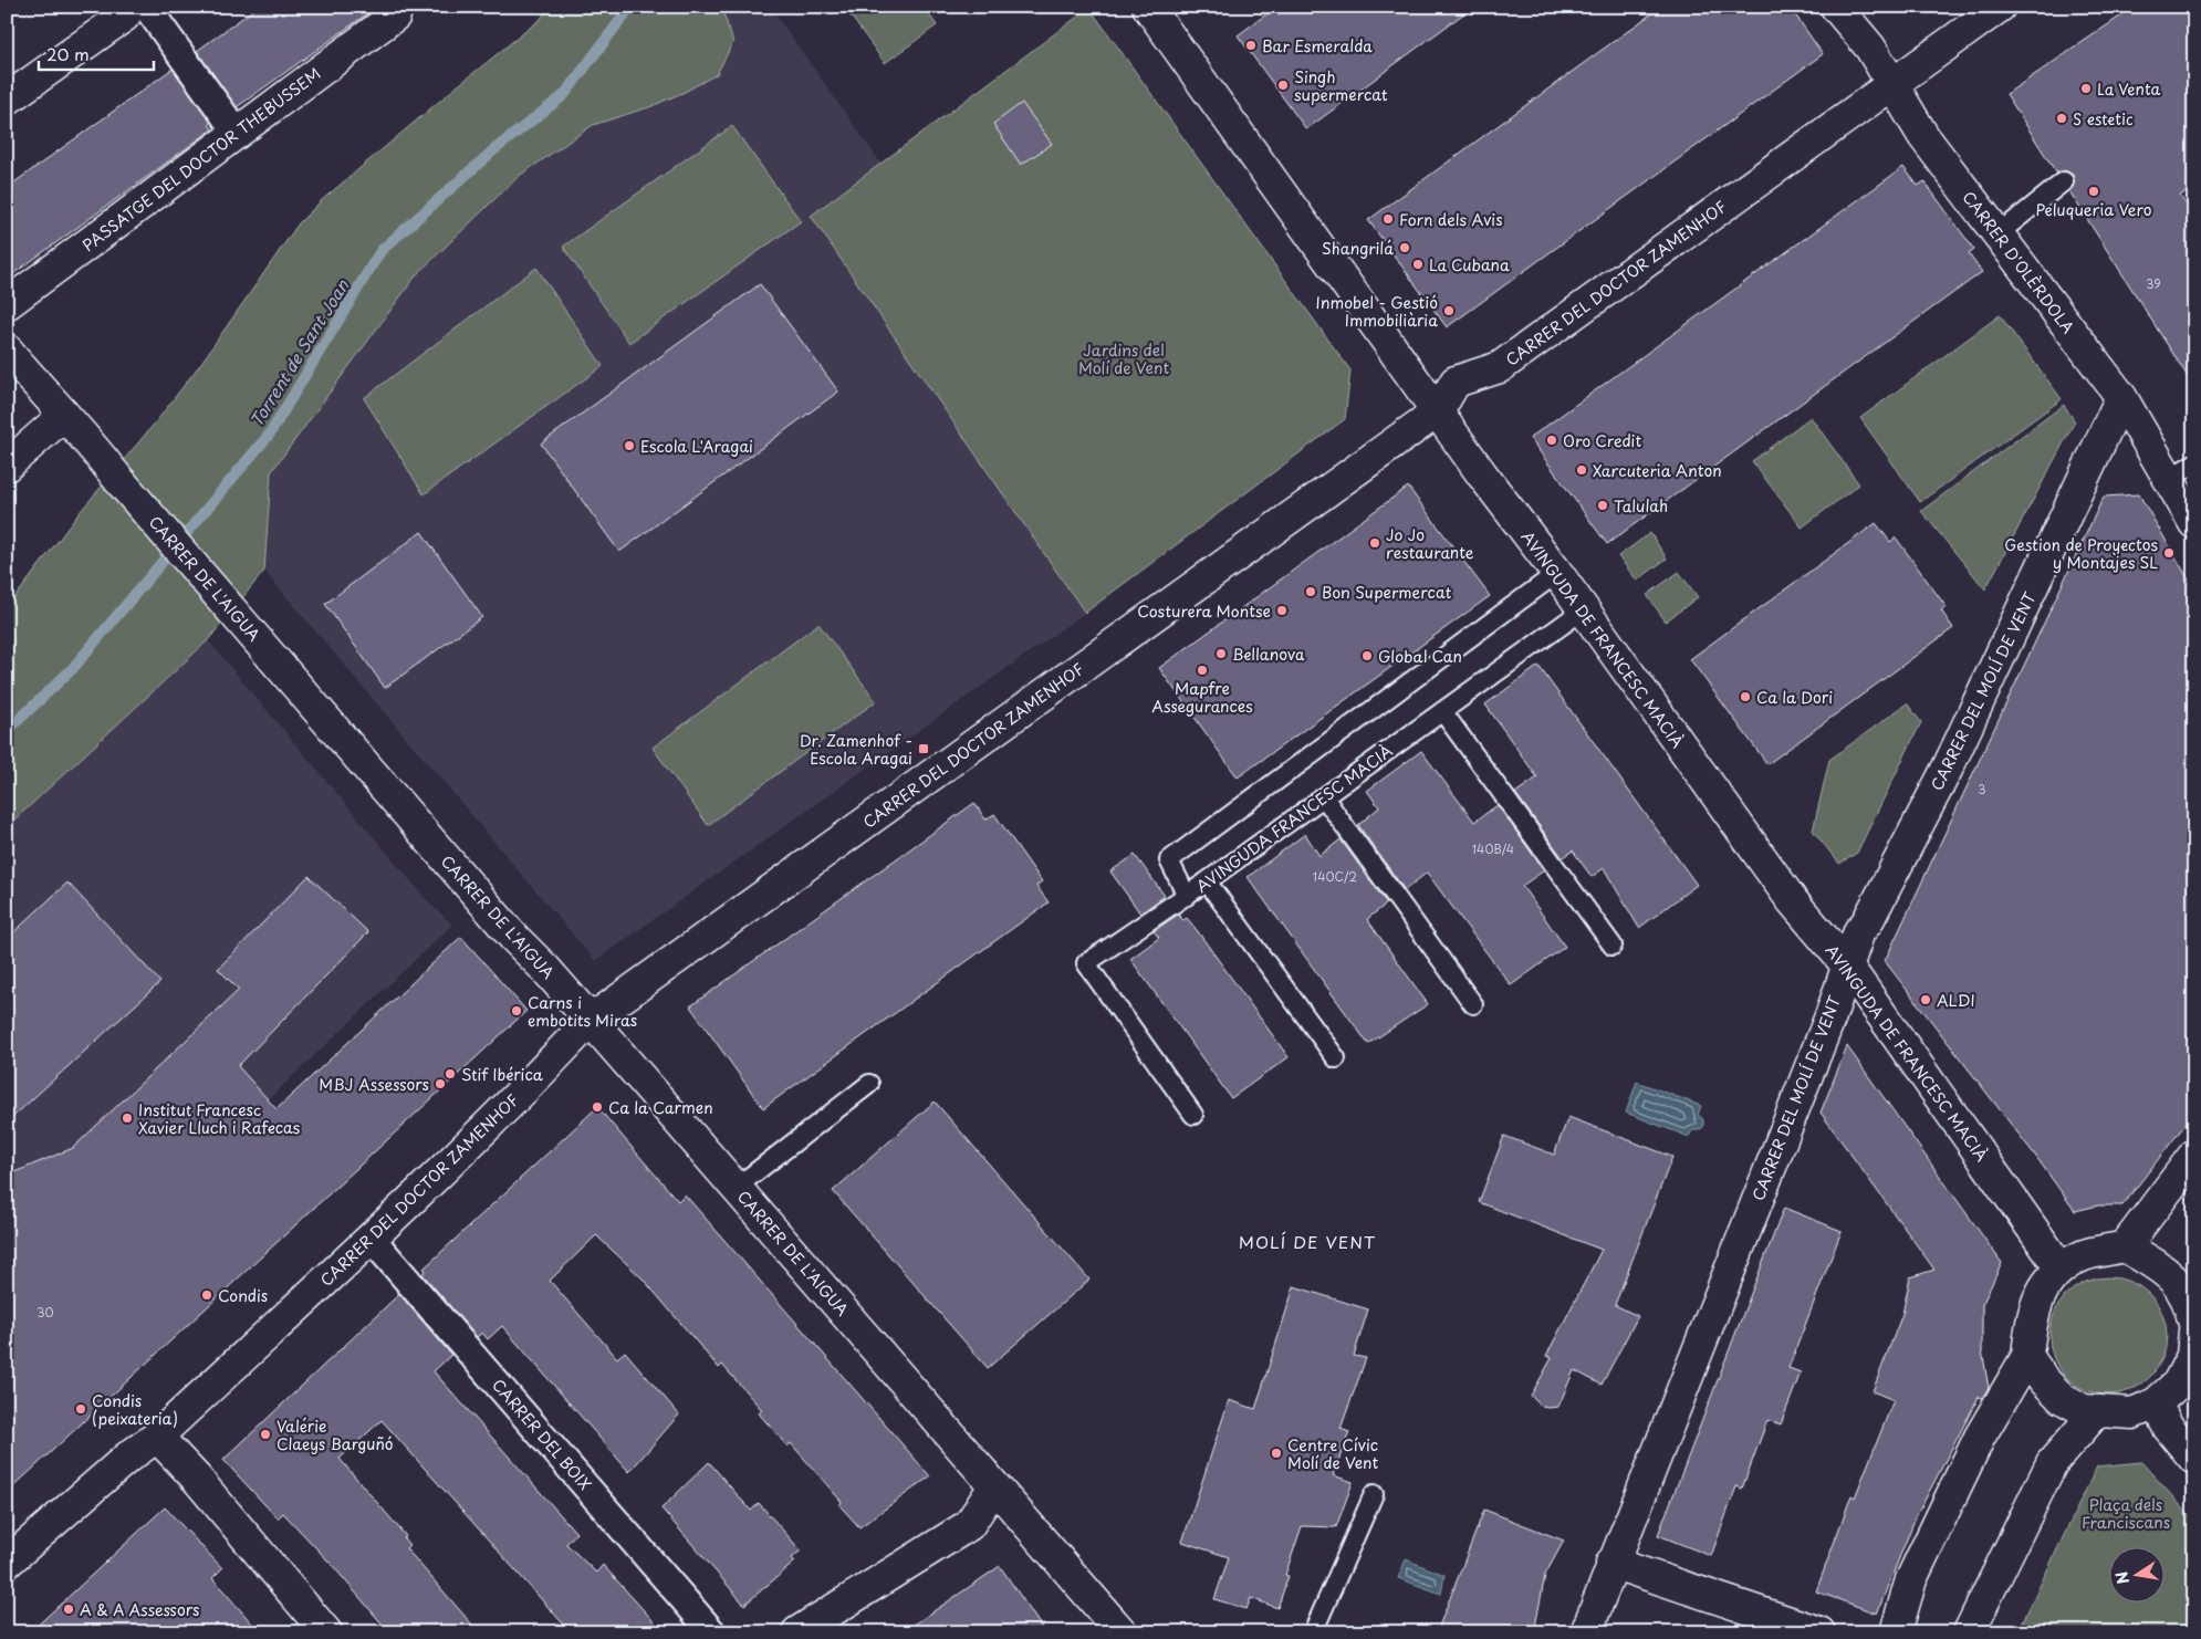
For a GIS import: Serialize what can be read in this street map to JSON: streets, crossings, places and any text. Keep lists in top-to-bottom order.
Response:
{
  "streets": {
    "street": [
      "PASSATGE DEL DOCTOR THEBUSSEM",
      "CARRER D'OLÈRDOLA",
      "CARRER DEL DOCTOR ZAMENHOF",
      "CARRER DE L'AIGUA",
      "AVINGUDA DE FRANCESC MACIÀ",
      "CARRER DEL MOLÍ DE VENT",
      "CARRER DEL BOIX"
    ],
    "lane": ["AVINGUDA FRANCESC MACIÀ"]
  },
  "crossings": [
    ["CARRER D'OLÈRDOLA", "CARRER DEL DOCTOR ZAMENHOF"],
    ["CARRER D'OLÈRDOLA", "CARRER DEL MOLÍ DE VENT"],
    ["CARRER DEL DOCTOR ZAMENHOF", "CARRER DE L'AIGUA"],
    ["CARRER DEL DOCTOR ZAMENHOF", "AVINGUDA DE FRANCESC MACIÀ"],
    ["CARRER DEL DOCTOR ZAMENHOF", "CARRER DEL BOIX"],
    ["AVINGUDA DE FRANCESC MACIÀ", "CARRER DEL MOLÍ DE VENT"],
    ["AVINGUDA DE FRANCESC MACIÀ", "AVINGUDA FRANCESC MACIÀ"]
  ],
  "districts": ["MOLÍ DE VENT"],
  "water": ["Torrent de Sant Joan"],
  "parks": ["Jardins del Molí de Vent", "Plaça dels Franciscans"],
  "places": {
    "other": [
      "Bar Esmeralda",
      "Singh supermercat",
      "La Venta",
      "S estetic",
      "Peluqueria Vero",
      "Forn dels Avis",
      "Shangrilá",
      "La Cubana",
      "Inmobel - Gestió Immobiliària",
      "Oro Credit",
      "Escola L'Aragai",
      "Xarcuteria Anton",
      "Talulah",
      "Jo Jo restaurante",
      "Gestion de Proyectos y Montajes SL",
      "Bon Supermercat",
      "Costurera Montse",
      "Bellanova",
      "Global Can",
      "Mapfre Assegurances",
      "Ca la Dori",
      "ALDI",
      "Carns i embotits Miras",
      "Stif Ibérica",
      "MBJ Assessors",
      "Ca la Carmen",
      "Institut Francesc Xavier Lluch i Rafecas",
      "Condis",
      "Condis (peixateria)",
      "Valérie Claeys Barguñó",
      "Centre Cívic Molí de Vent",
      "A & A Assessors"
    ],
    "transit": ["Dr. Zamenhof - Escola Aragai"]
  },
  "house_numbers": [
    "39",
    "3",
    "140B/4",
    "140C/2",
    "30"
  ],
  "scale_bar": "20 m",
  "north": "left"
}
